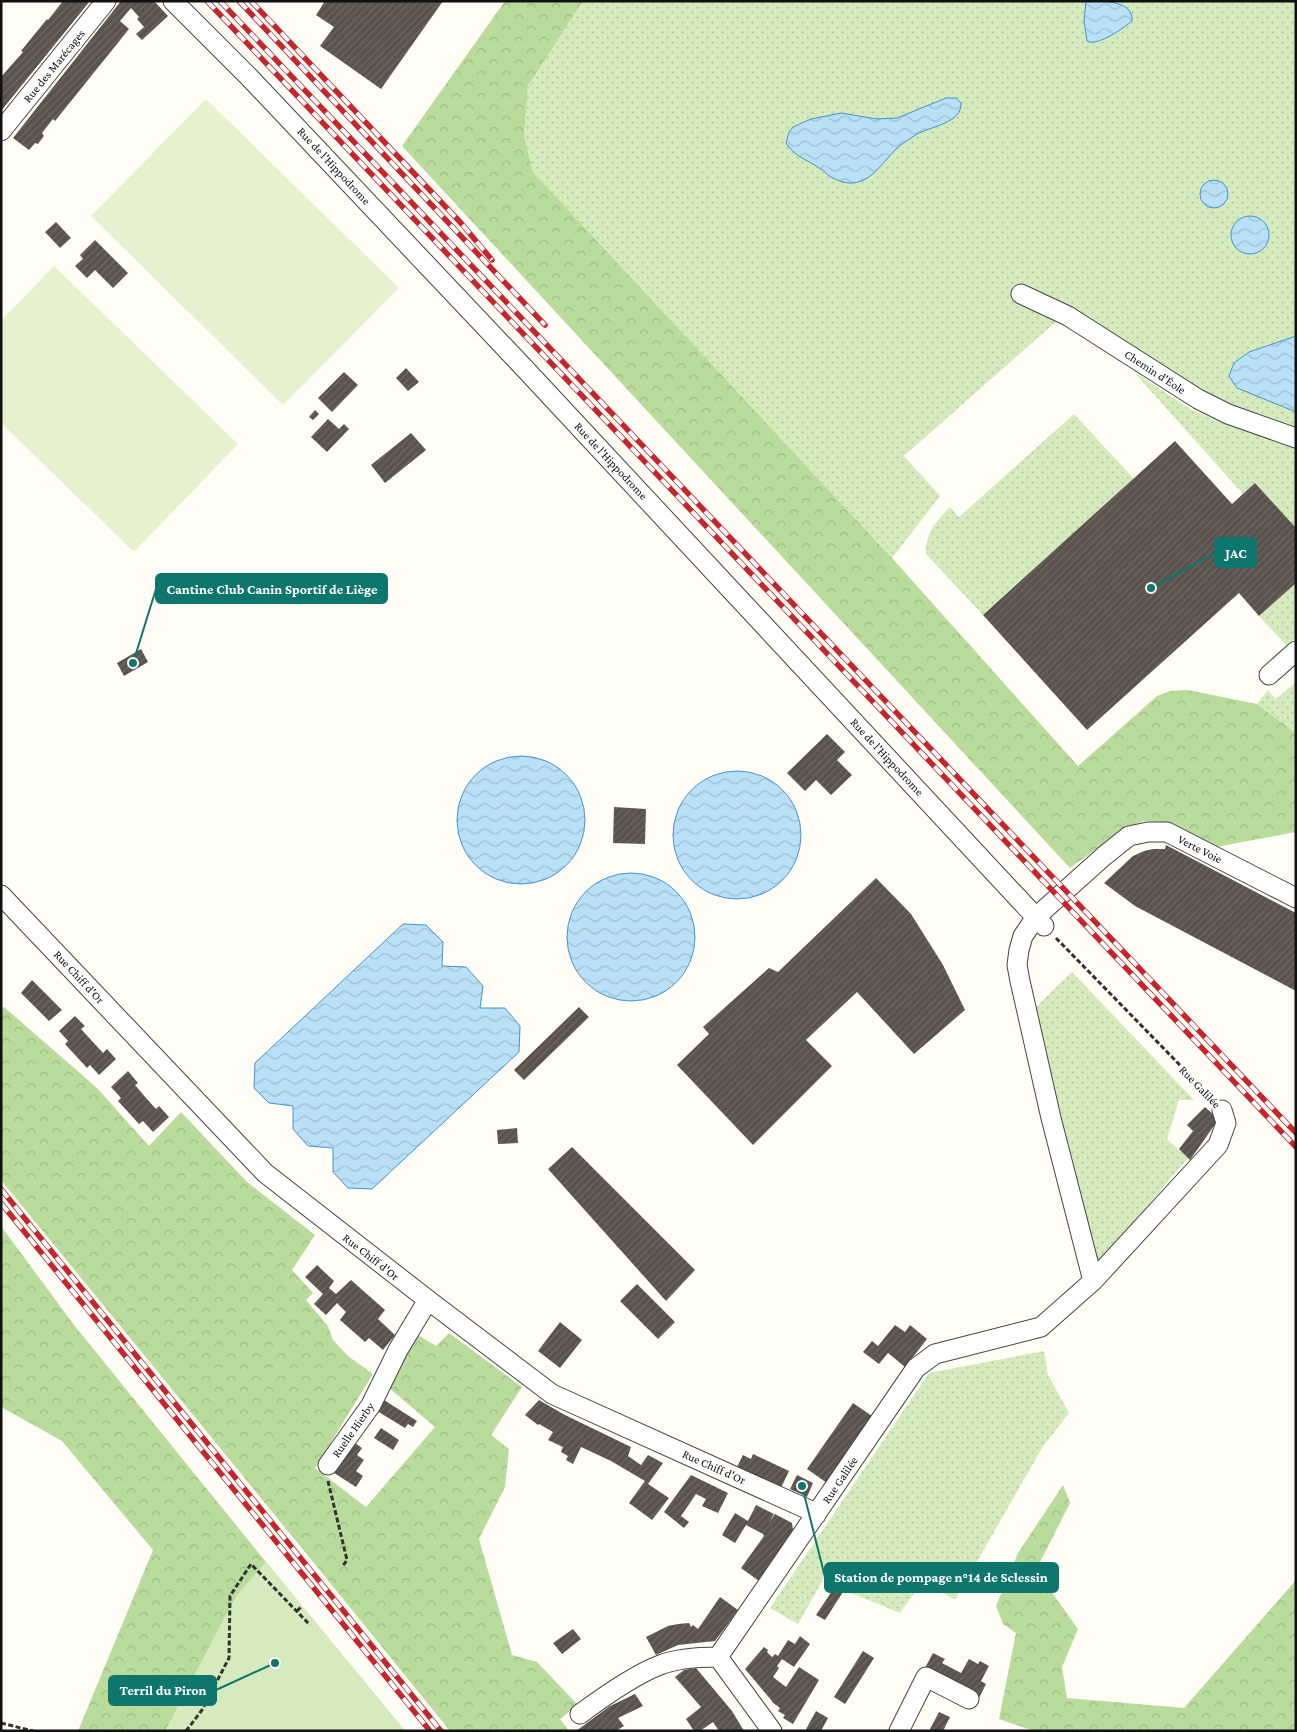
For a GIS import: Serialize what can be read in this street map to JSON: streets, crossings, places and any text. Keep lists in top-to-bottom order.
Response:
{
  "streets": {
    "street": [
      "Rue des Marécages",
      "Rue de l'Hippodrome",
      "Chemin d'Éole",
      "Verte Voie",
      "Rue Chiff d'Or",
      "Rue Galilée",
      "Ruelle Hierby"
    ]
  },
  "crossings": [
    ["Rue de l'Hippodrome", "Verte Voie"],
    ["Rue de l'Hippodrome", "Rue Galilée"],
    ["Verte Voie", "Rue Galilée"],
    ["Rue Chiff d'Or", "Rue Galilée"],
    ["Rue Chiff d'Or", "Ruelle Hierby"]
  ],
  "places": [
    "JAC",
    "Cantine Club Canin Sportif de Liège",
    "Station de pompage n°14 de Sclessin",
    "Terril du Piron"
  ]
}
